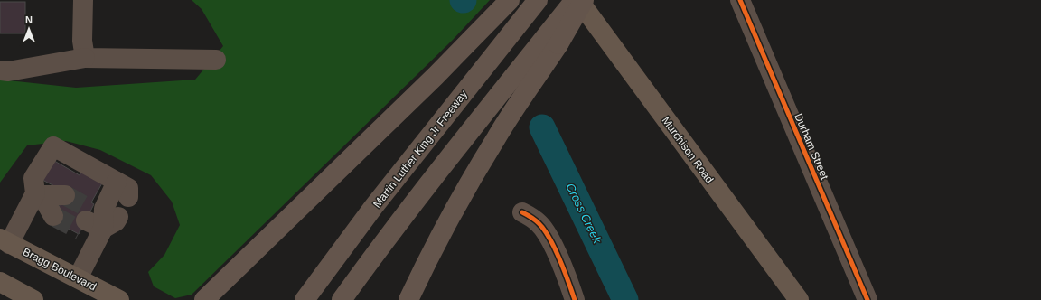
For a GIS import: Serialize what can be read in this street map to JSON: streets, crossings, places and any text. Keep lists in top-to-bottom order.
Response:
{
  "streets": {
    "highway": ["Martin Luther King Jr Freeway"],
    "main road": ["Murchison Road", "Bragg Boulevard"],
    "street": ["Durham Street"]
  },
  "water": ["Cross Creek"],
  "north": "top"
}
